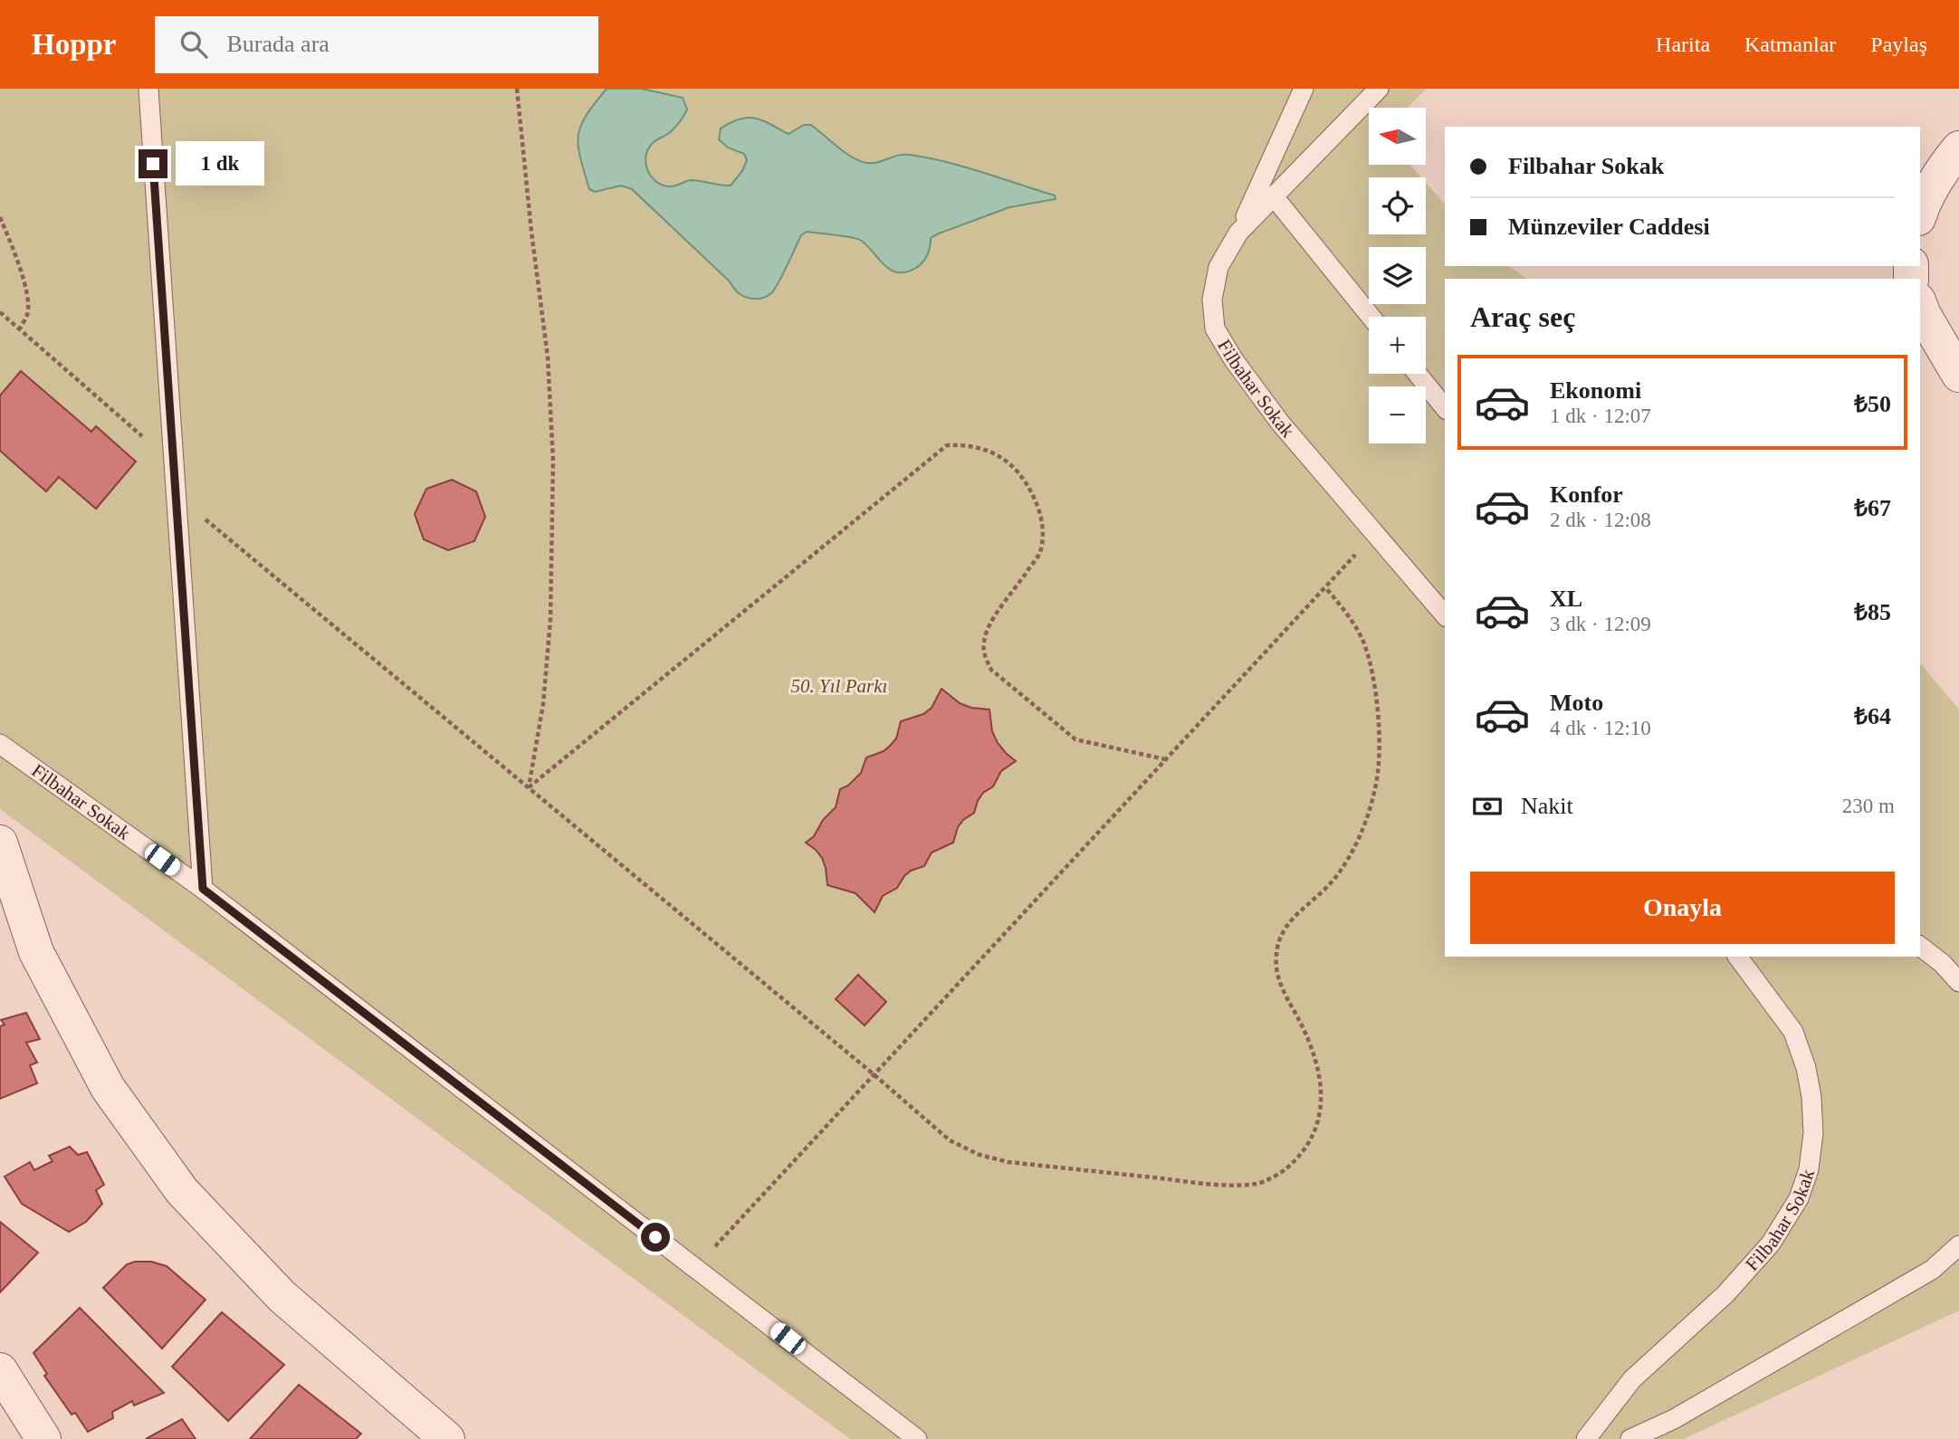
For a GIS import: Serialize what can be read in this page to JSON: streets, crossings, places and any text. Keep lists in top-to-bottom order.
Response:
{
  "streets": {
    "lane": ["Filbahar Sokak"]
  },
  "parks": ["50. Yıl Parkı"],
  "north": "left",
  "page": {
    "header": "Hoppr",
    "search": "Burada ara",
    "nav": ["Harita", "Katmanlar", "Paylaş"],
    "map_buttons": ["+", "−"],
    "banner": ["Filbahar Sokak", "Münzeviler Caddesi"],
    "bubble": "1 dk",
    "heading": "Araç seç",
    "list": [
      {
        "name": "Ekonomi",
        "note": "1 dk · 12:07",
        "value": "₺50"
      },
      {
        "name": "Konfor",
        "note": "2 dk · 12:08",
        "value": "₺67"
      },
      {
        "name": "XL",
        "note": "3 dk · 12:09",
        "value": "₺85"
      },
      {
        "name": "Moto",
        "note": "4 dk · 12:10",
        "value": "₺64"
      }
    ],
    "pay": ["Nakit", "230 m"],
    "buttons": "Onayla"
  }
}
